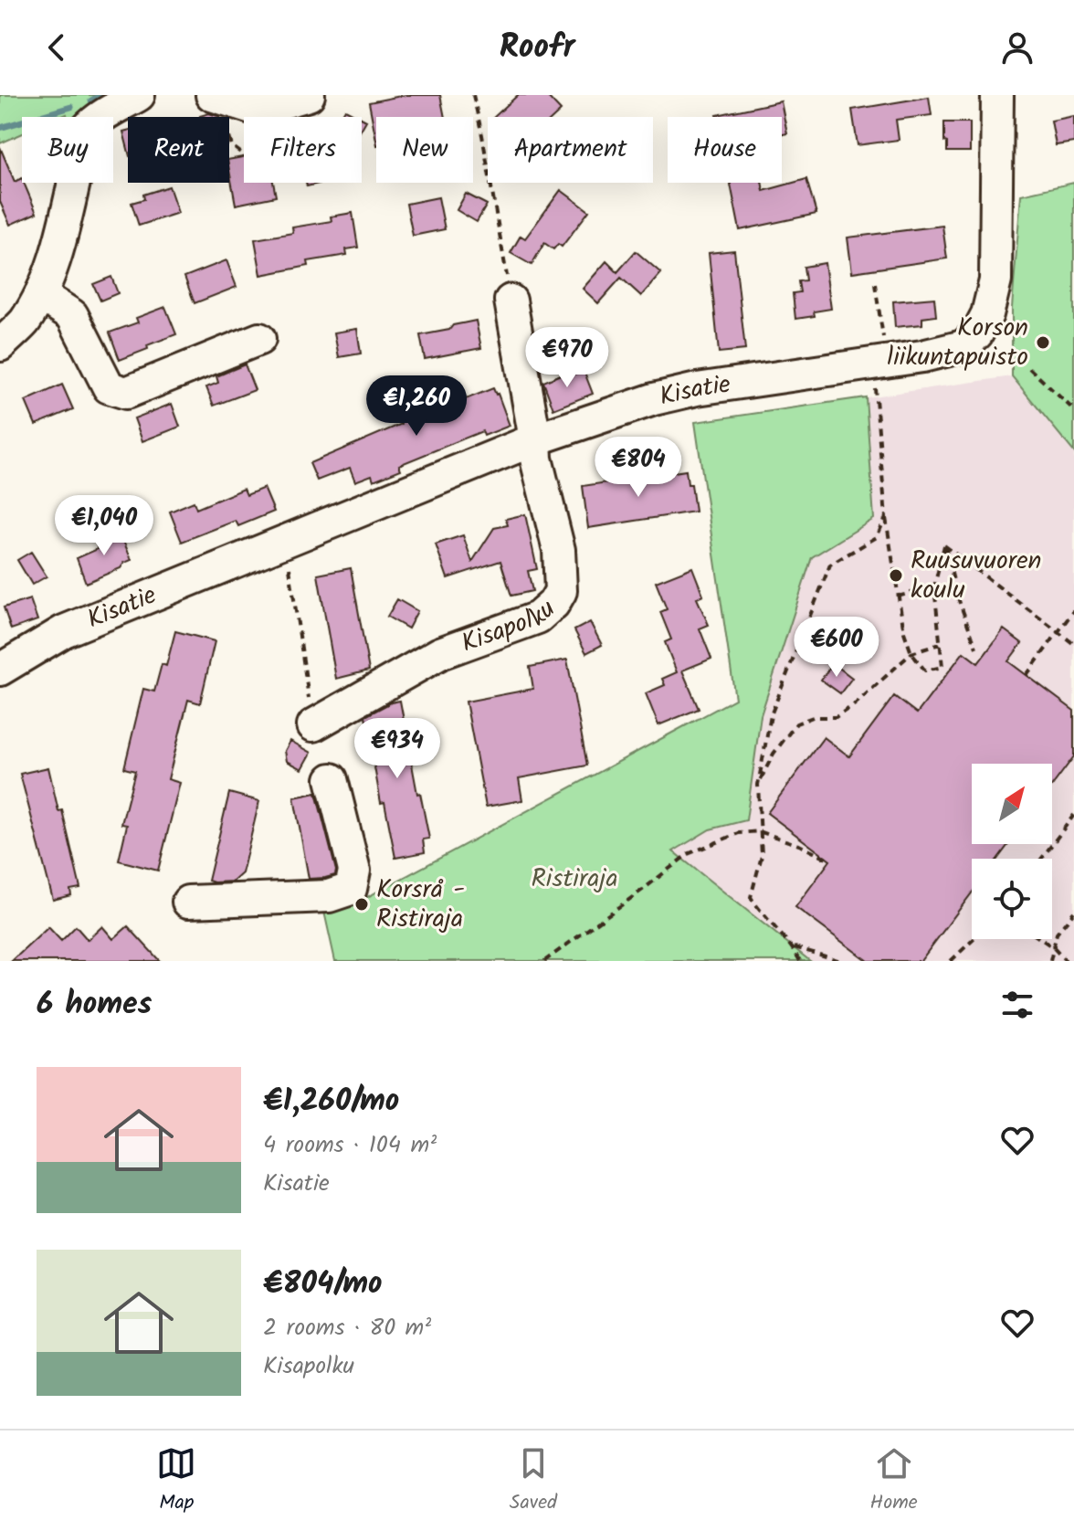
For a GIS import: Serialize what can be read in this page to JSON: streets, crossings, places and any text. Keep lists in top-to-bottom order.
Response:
{
  "streets": {
    "street": ["Kisatie", "Kisapolku"]
  },
  "crossings": [
    ["Kisatie", "Kisapolku"]
  ],
  "parks": ["Ristiraja"],
  "places": ["Korson liikuntapuisto", "Ruusuvuoren koulu", "Korsrå - Ristiraja"],
  "north": "top right",
  "page": {
    "header": "Roofr",
    "chip": [
      "Buy",
      "Rent",
      "Filters",
      "New",
      "Apartment",
      "House"
    ],
    "price": [
      "€970",
      "€1,260",
      "€804",
      "€1,040",
      "€600",
      "€934"
    ],
    "heading": "6 homes",
    "list": [
      {
        "name": "€1,260/mo",
        "note": "4 rooms · 104 m² · Kisatie"
      },
      {
        "name": "€804/mo",
        "note": "2 rooms · 80 m² · Kisapolku"
      }
    ],
    "tabs": ["Map", "Saved", "Home"]
  }
}
